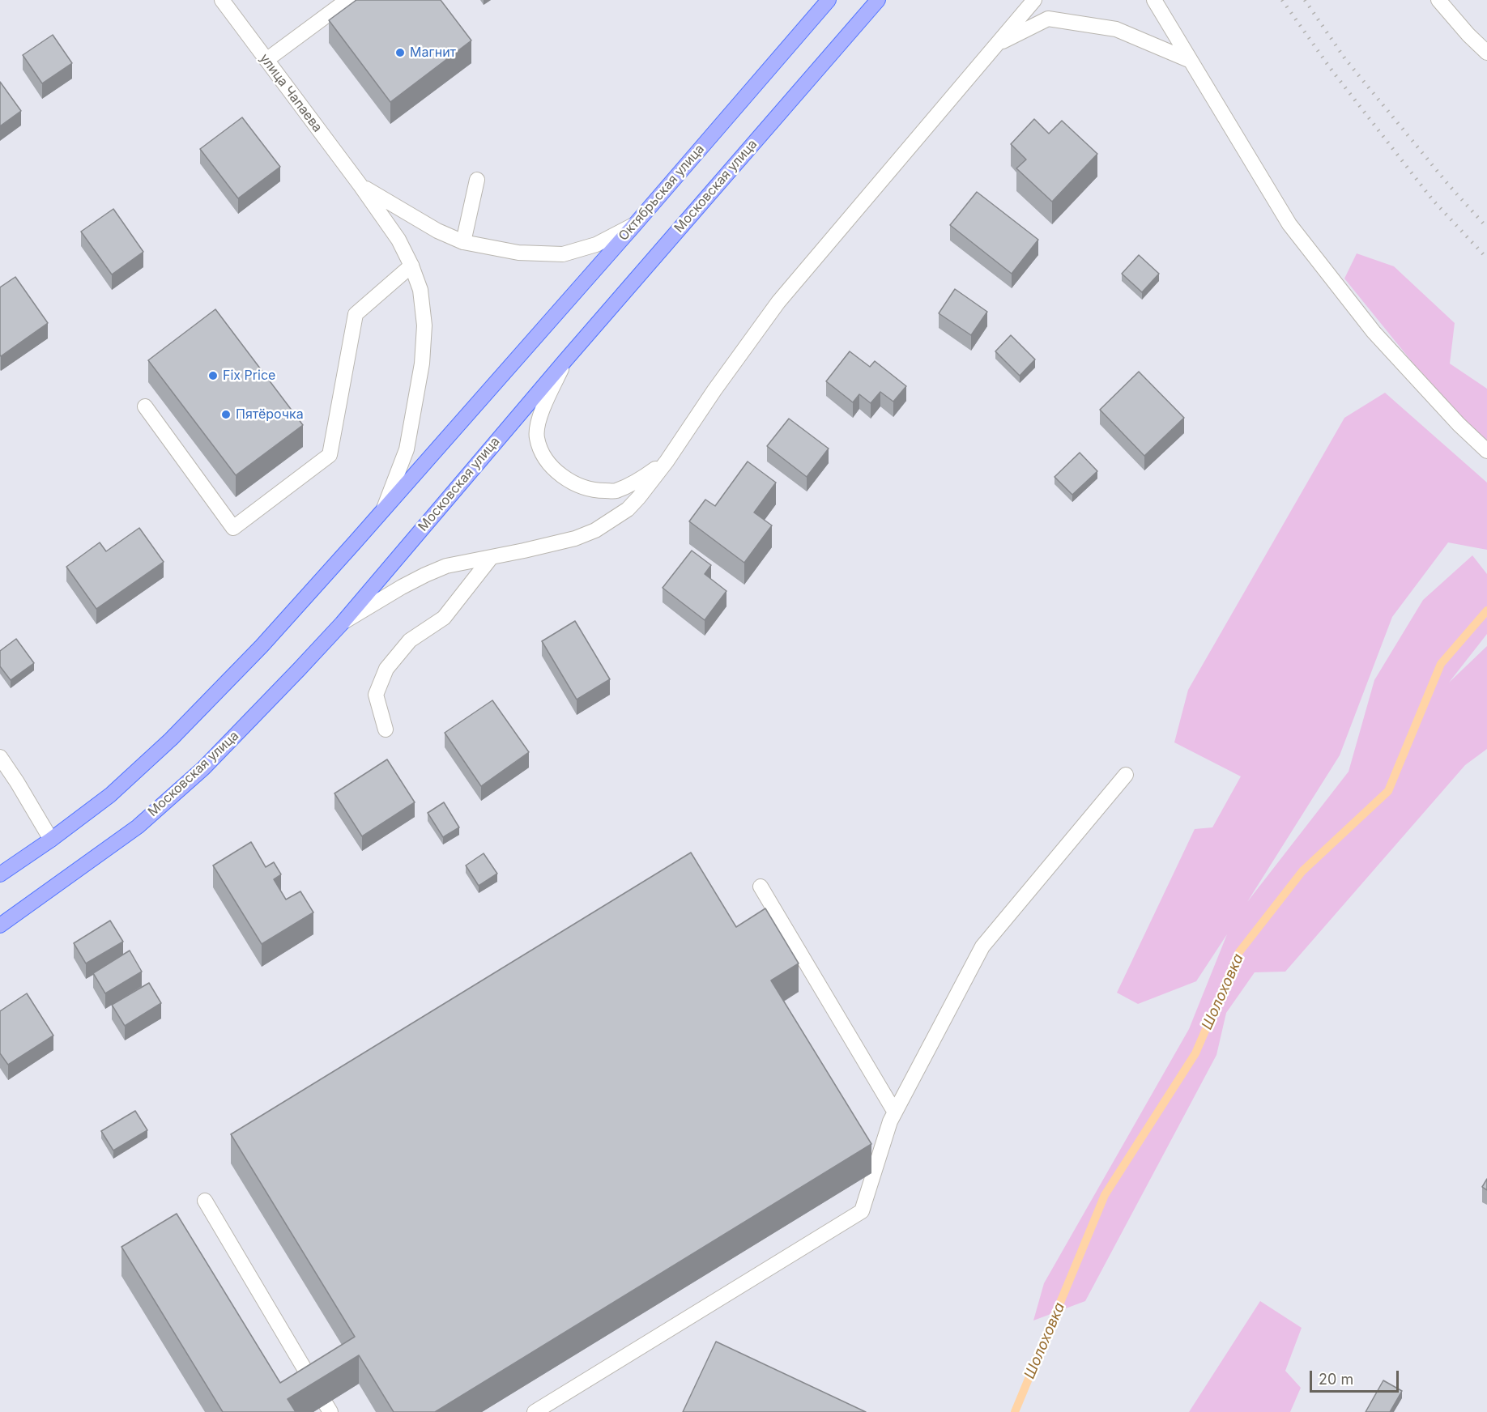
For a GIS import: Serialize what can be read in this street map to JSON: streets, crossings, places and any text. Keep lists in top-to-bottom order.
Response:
{
  "streets": {
    "main road": ["Московская улица", "Октябрьская улица"],
    "street": ["улица Чапаева"]
  },
  "crossings": [
    ["улица Чапаева", "Октябрьская улица"]
  ],
  "water": ["Шолоховка"],
  "places": ["Магнит", "Fix Price", "Пятёрочка"],
  "scale_bar": "20 m"
}
